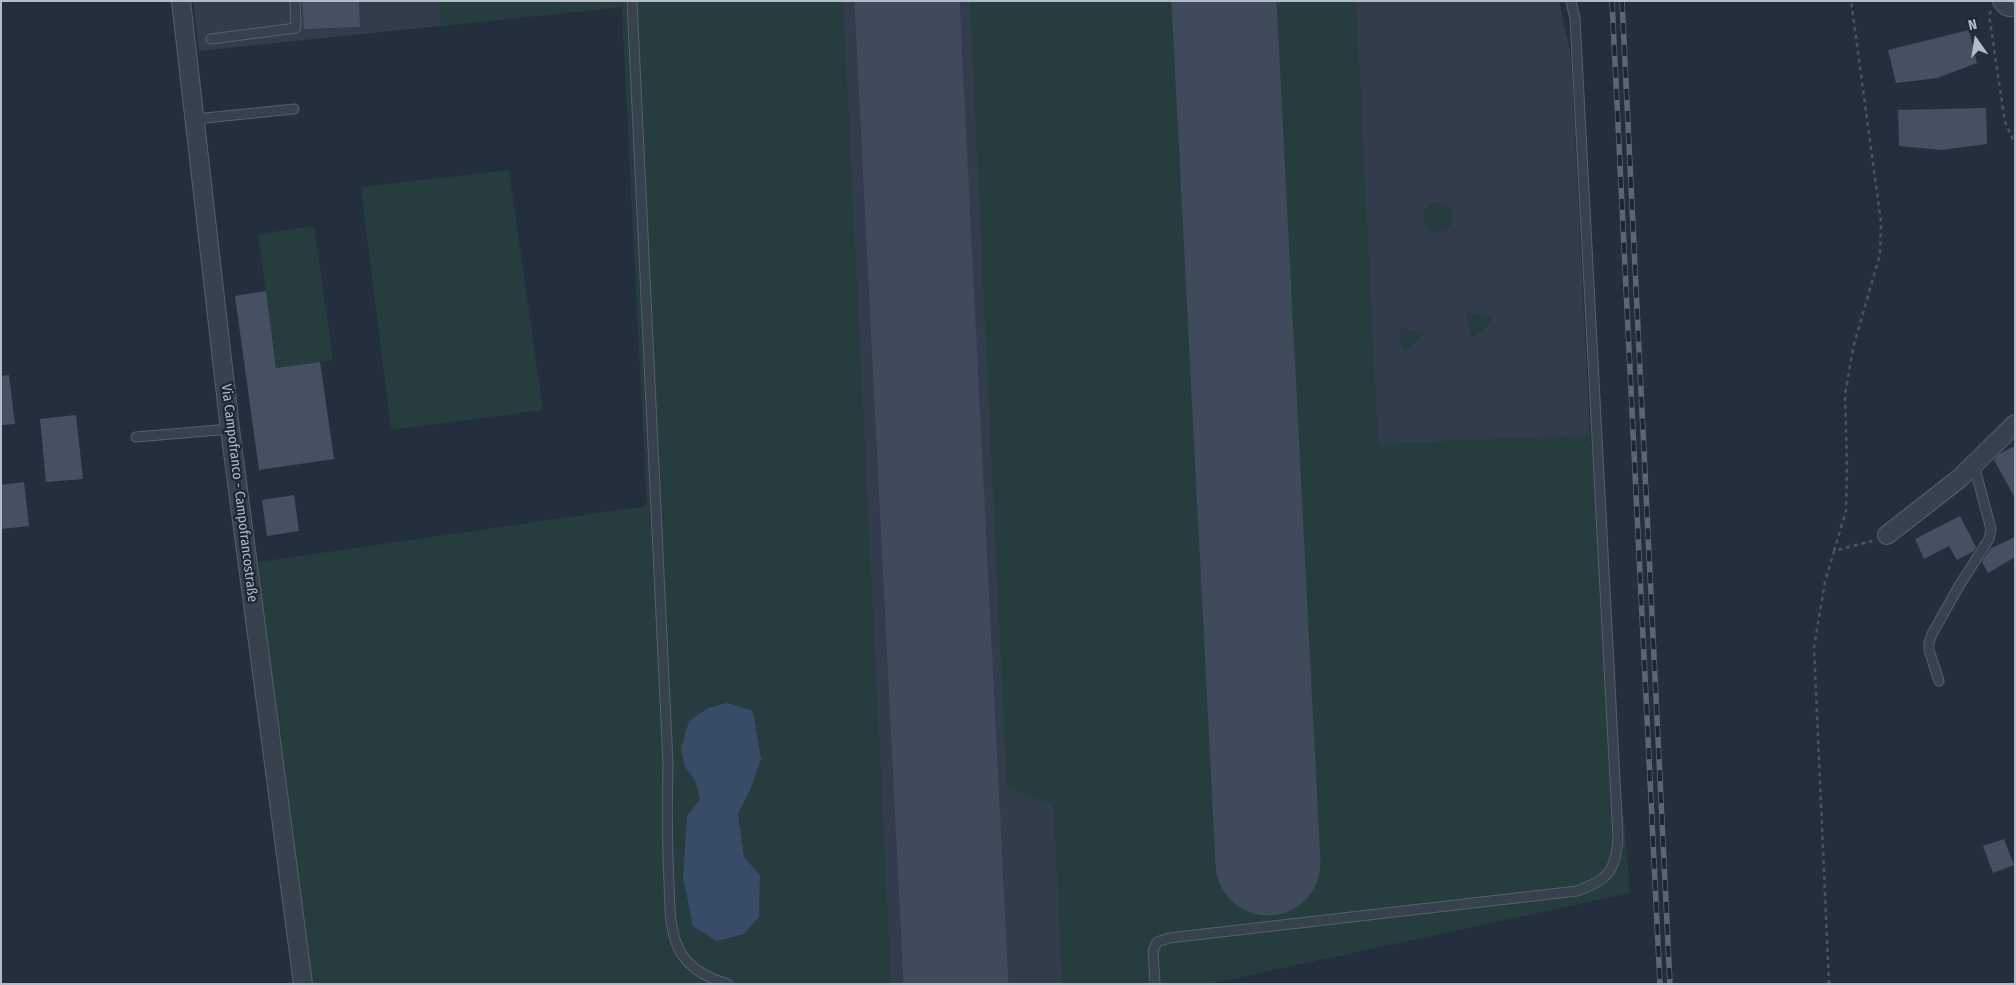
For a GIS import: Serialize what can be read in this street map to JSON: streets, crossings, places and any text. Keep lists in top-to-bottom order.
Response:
{
  "streets": {
    "street": ["Via Campofranco - Campofrancostraße"]
  },
  "north": "top"
}
